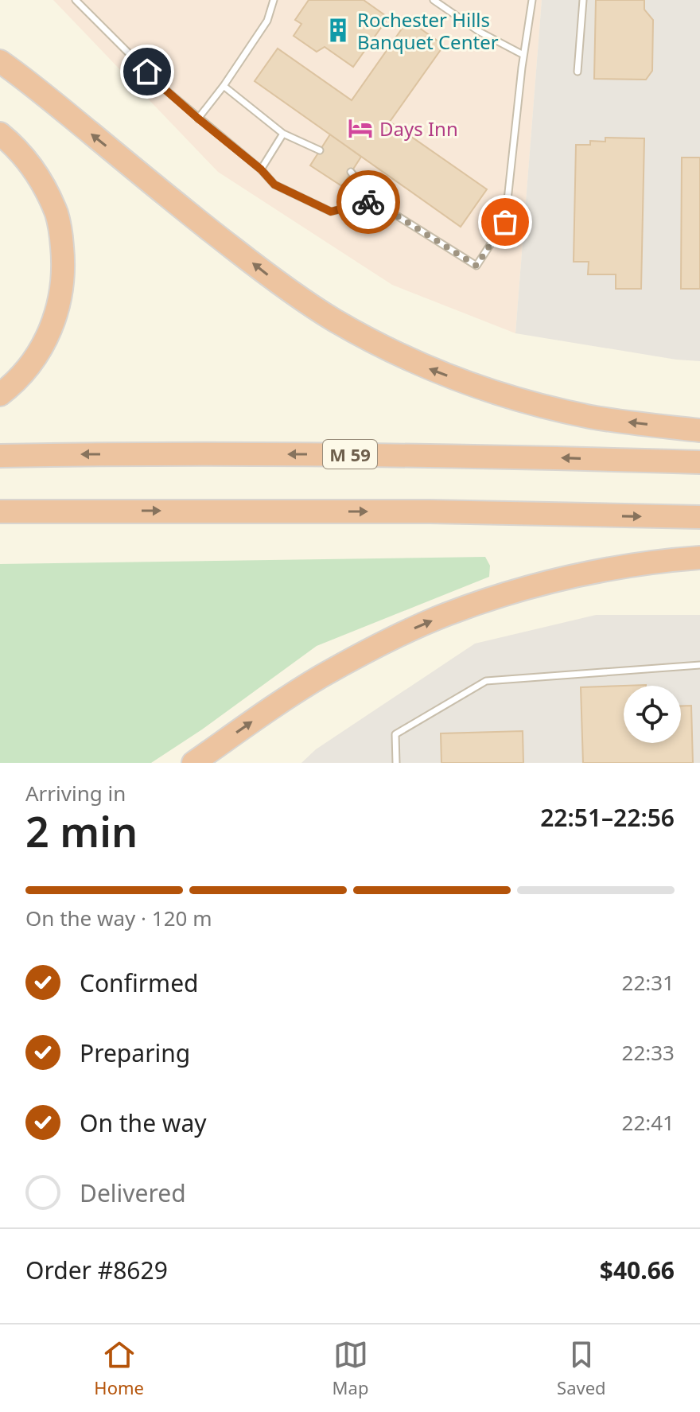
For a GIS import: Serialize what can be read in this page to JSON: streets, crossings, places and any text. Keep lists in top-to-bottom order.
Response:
{
  "streets": {
    "highway": ["M 59"]
  },
  "places": {
    "building": ["Rochester Hills Banquet Center"],
    "hotel": ["Days Inn"]
  },
  "page": {
    "heading": ["2 min", "Arriving in", "22:51–22:56"],
    "panel": ["Order #8629", "$40.66"],
    "bar": "On the way · 120 m",
    "list": [
      ["Confirmed", "22:31"],
      ["Preparing", "22:33"],
      ["On the way", "22:41"],
      "Delivered"
    ],
    "tabs": ["Home", "Map", "Saved"]
  }
}
